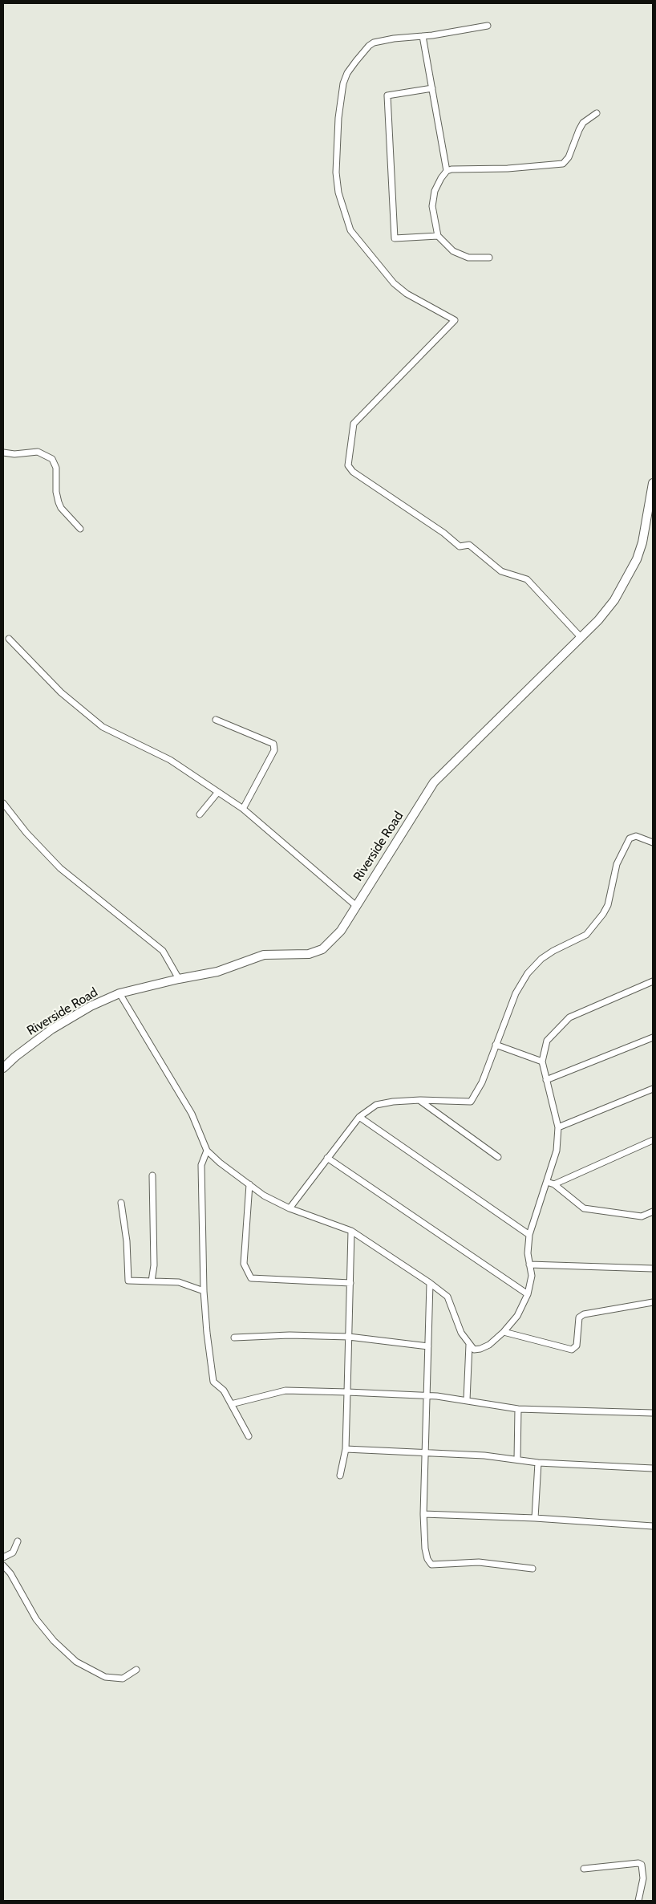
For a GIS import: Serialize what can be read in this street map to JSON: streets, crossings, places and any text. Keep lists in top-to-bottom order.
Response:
{
  "streets": {
    "street": ["Riverside Road"]
  }
}
